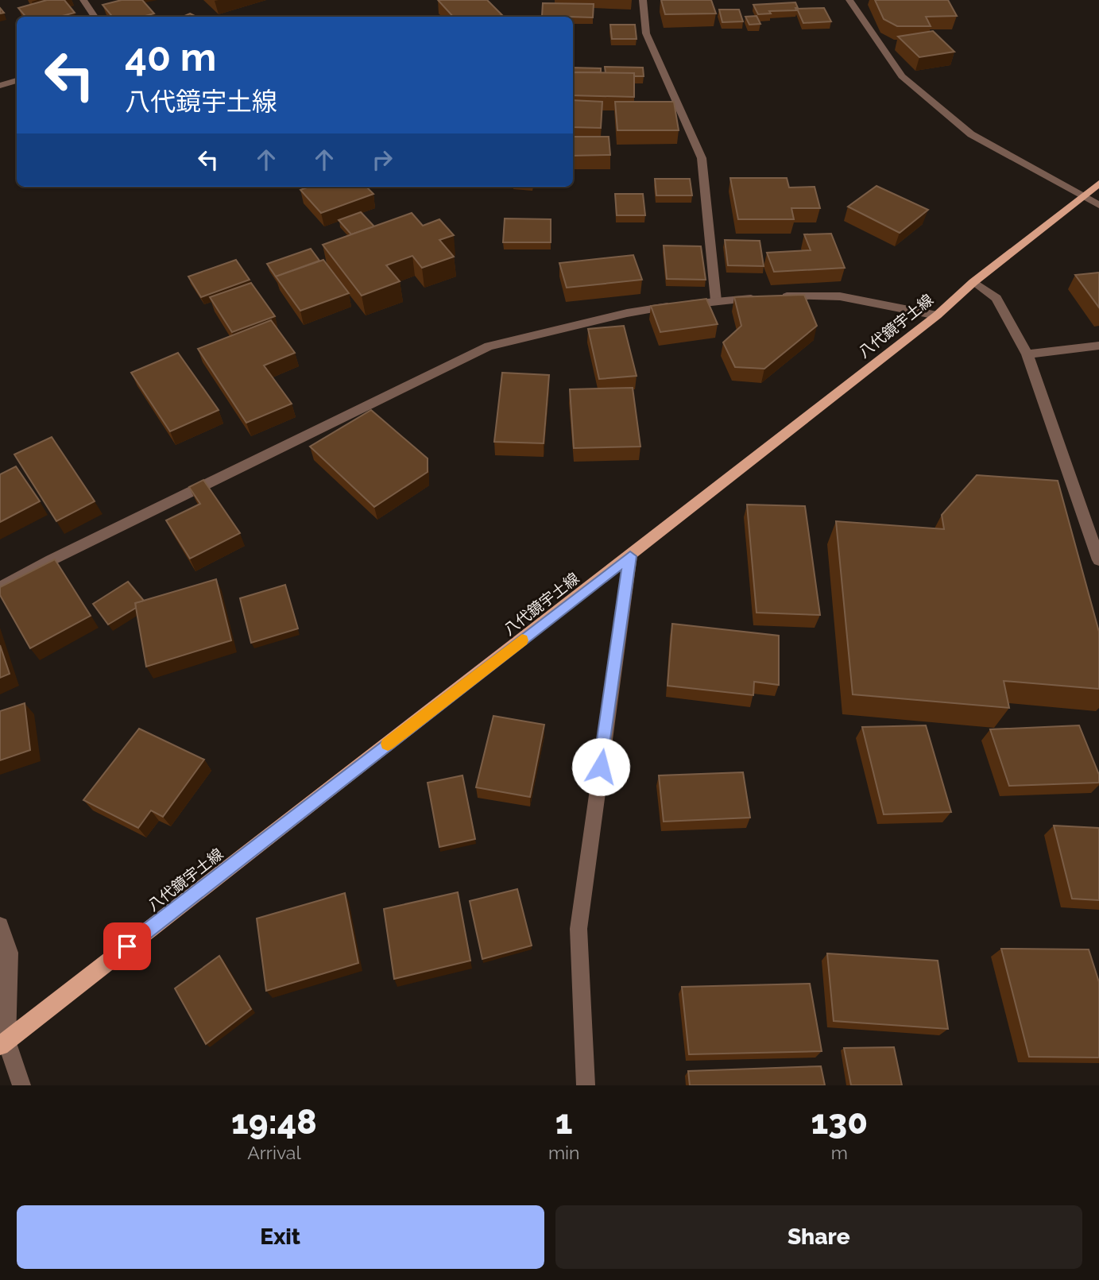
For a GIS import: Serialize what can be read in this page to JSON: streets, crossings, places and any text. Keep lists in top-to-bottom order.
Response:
{
  "streets": {
    "main road": ["八代鏡宇土線"]
  },
  "page": {
    "turn": ["40 m", "八代鏡宇土線"],
    "eta": [
      "19:48",
      "Arrival",
      "1",
      "min",
      "130",
      "m"
    ],
    "buttons": ["Exit", "Share"]
  }
}
